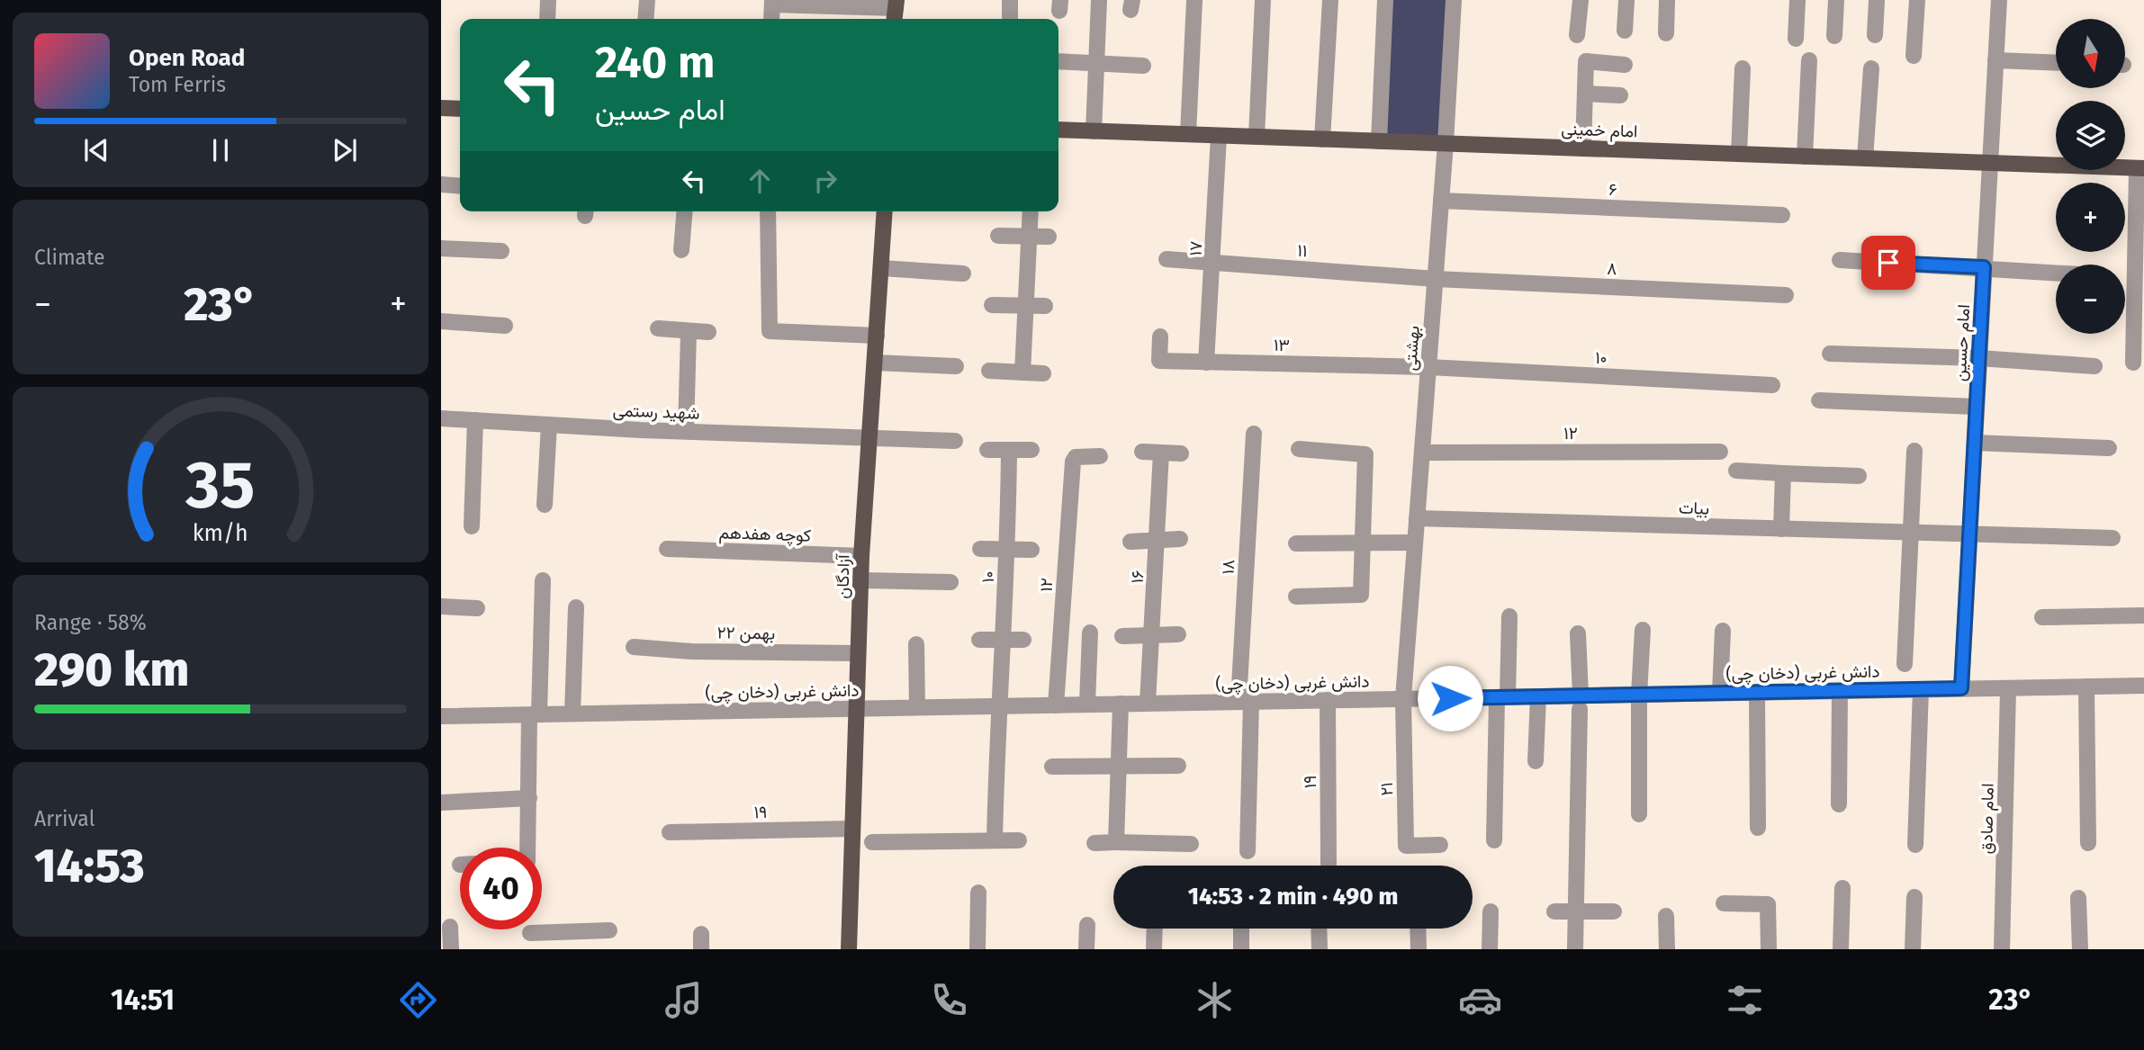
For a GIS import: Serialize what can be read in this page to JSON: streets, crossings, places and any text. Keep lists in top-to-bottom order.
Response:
{
  "streets": {
    "main road": ["امام خمینی", "آزادگان"],
    "street": [
      "۶",
      "۱۷",
      "۱۱",
      "۸",
      "امام حسین",
      "۱۳",
      "بهشتی",
      "۱۰",
      "شهید رستمی",
      "۱۲",
      "بیات",
      "کوچه هفدهم",
      "۱۸",
      "۱۶",
      "۲۲ بهمن",
      "دانش غربی (دخان چی)",
      "۱۹",
      "۲۱",
      "امام صادق"
    ]
  },
  "crossings": [
    ["امام خمینی", "۱۷"],
    ["امام خمینی", "امام حسین"],
    ["امام خمینی", "بهشتی"],
    ["۶", "بهشتی"],
    ["۱۷", "۱۱"],
    ["۱۷", "۱۳"],
    ["۱۱", "۸"],
    ["۱۱", "بهشتی"],
    ["۸", "بهشتی"],
    ["امام حسین", "بیات"],
    ["امام حسین", "دانش غربی (دخان چی)"],
    ["۱۳", "بهشتی"],
    ["۱۳", "۱۰"],
    ["بهشتی", "۱۰"],
    ["بهشتی", "۱۲"],
    ["بهشتی", "بیات"],
    ["بهشتی", "دانش غربی (دخان چی)"],
    ["بهشتی", "۲۱"],
    ["۱۰", "دانش غربی (دخان چی)"],
    ["شهید رستمی", "آزادگان"],
    ["۱۲", "دانش غربی (دخان چی)"],
    ["کوچه هفدهم", "آزادگان"],
    ["۱۸", "دانش غربی (دخان چی)"],
    ["آزادگان", "۲۲ بهمن"],
    ["آزادگان", "دانش غربی (دخان چی)"],
    ["آزادگان", "۱۹"],
    ["۱۶", "دانش غربی (دخان چی)"],
    ["دانش غربی (دخان چی)", "۱۹"],
    ["دانش غربی (دخان چی)", "۲۱"],
    ["دانش غربی (دخان چی)", "امام صادق"]
  ],
  "north": "bottom",
  "page": {
    "map_buttons": ["+", "−"],
    "turn": ["240 m", "امام حسین"],
    "song": ["Open Road", "Tom Ferris"],
    "tile": [
      "Climate",
      ["Range · 58%", "290 km"],
      ["Arrival", "14:53"]
    ],
    "heat": ["−", "23°", "+"],
    "limit": "40",
    "trip": "14:53 · 2 min · 490 m",
    "tabs": ["14:51", "23°"],
    "gauge": ["35", "km/h"]
  }
}
